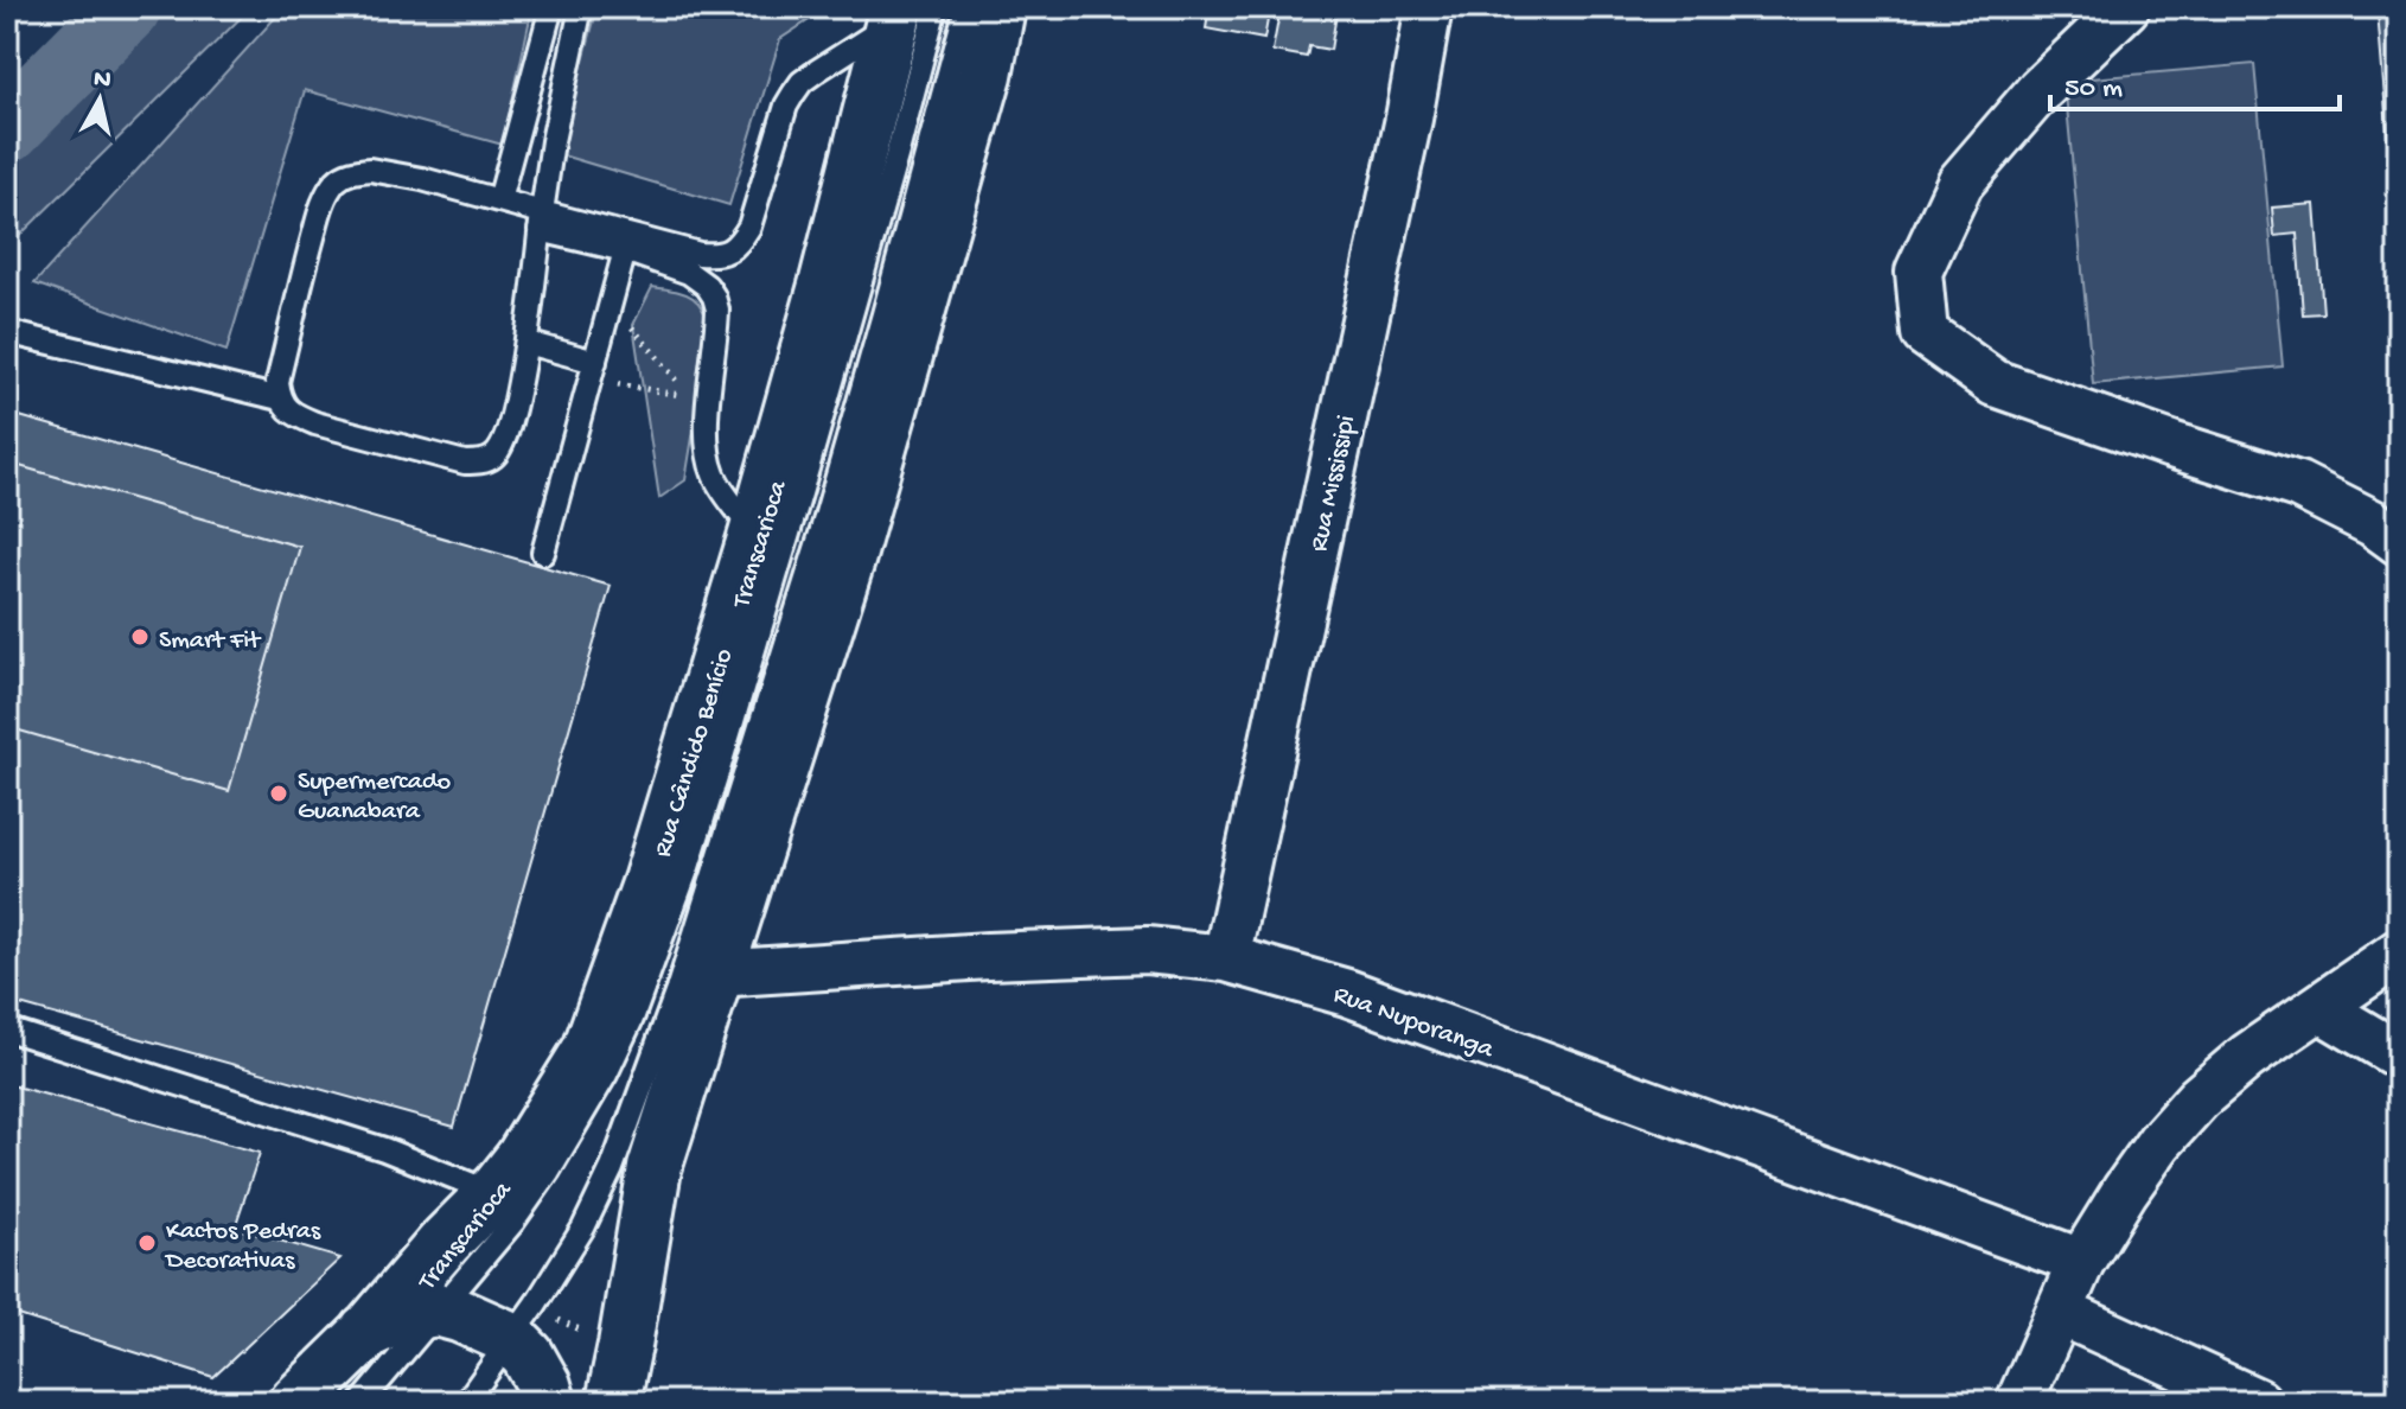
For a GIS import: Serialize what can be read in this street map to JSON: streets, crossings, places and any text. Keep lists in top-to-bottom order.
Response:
{
  "streets": {
    "main road": ["Rua Cândido Benício"],
    "street": ["Rua Mississipi", "Rua Nuporanga"],
    "lane": ["Transcarioca"]
  },
  "crossings": [
    ["Rua Mississipi", "Rua Nuporanga"],
    ["Transcarioca", "Rua Cândido Benício"]
  ],
  "places": ["Smart Fit", "Supermercado Guanabara", "Kactos Pedras Decorativas"],
  "scale_bar": "50 m",
  "north": "top"
}
